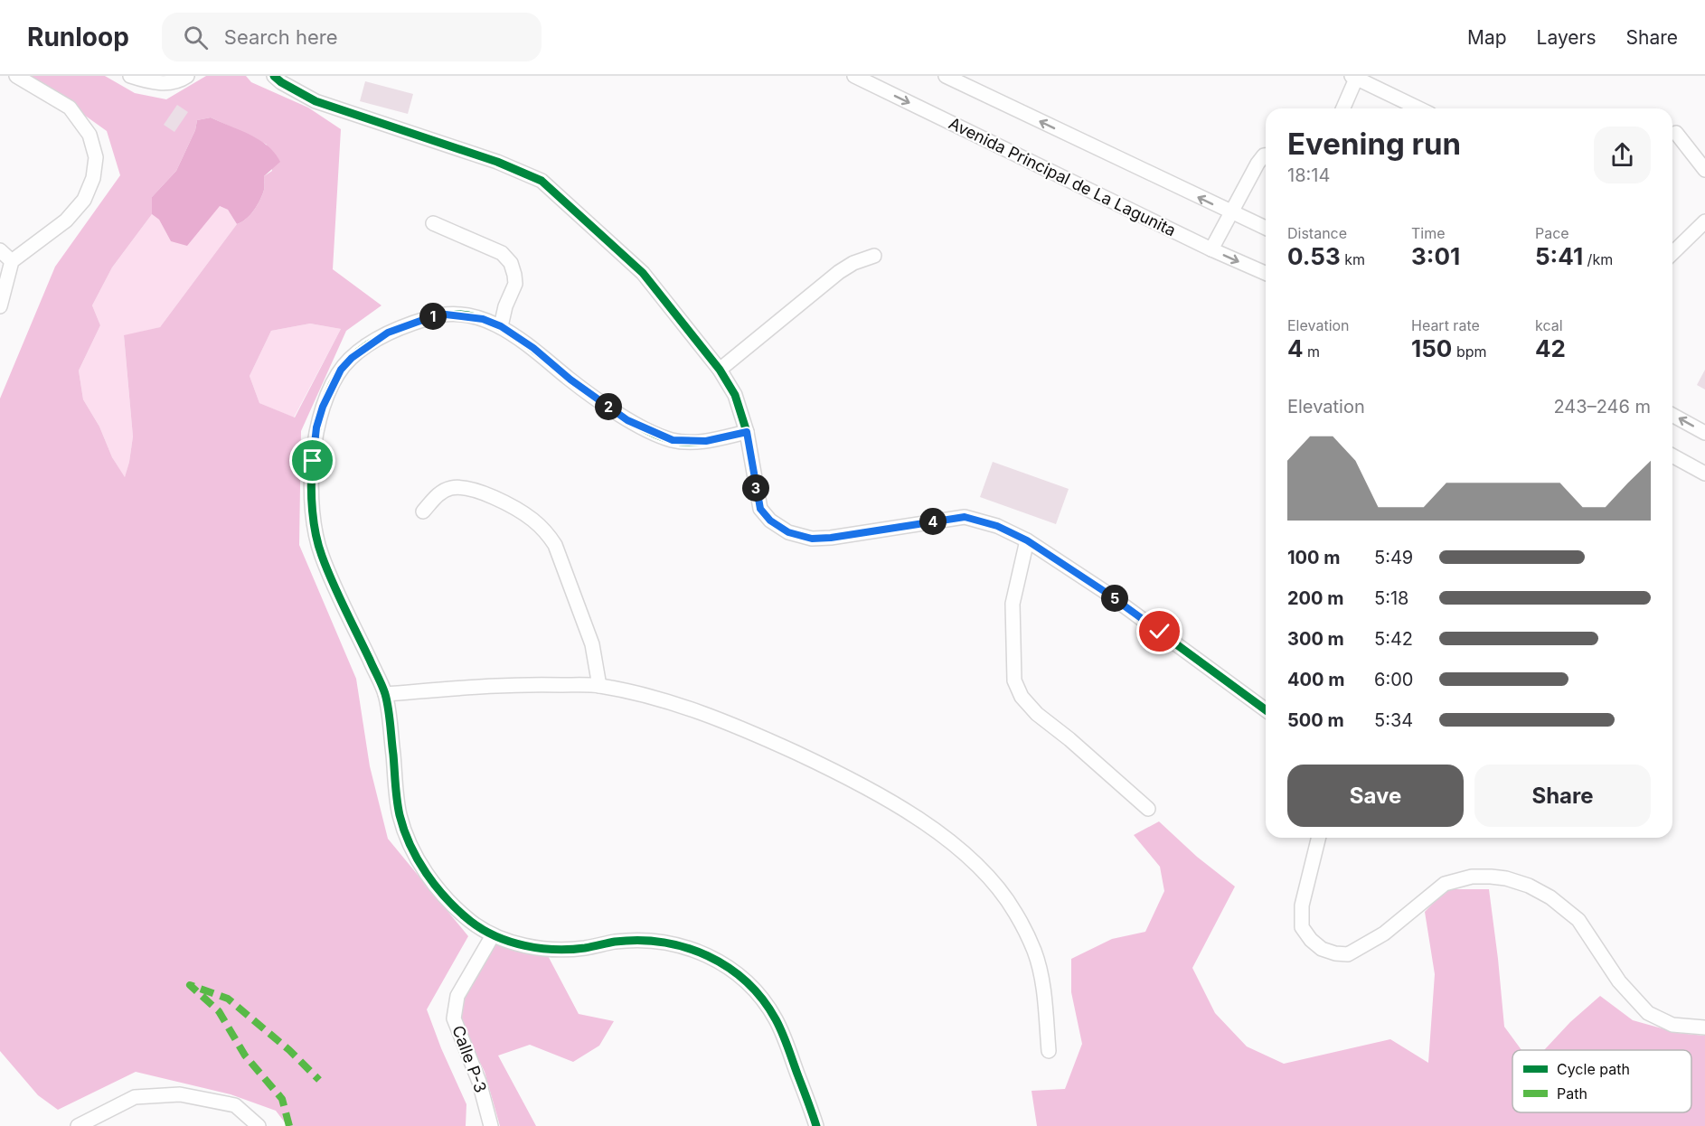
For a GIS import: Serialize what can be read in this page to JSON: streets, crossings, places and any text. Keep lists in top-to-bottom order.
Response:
{
  "streets": {
    "street": ["Avenida Principal de La Lagunita", "Calle P-3"]
  },
  "legend": ["Cycle path", "Path"],
  "page": {
    "header": "Runloop",
    "search": "Search here",
    "nav": ["Map", "Layers", "Share"],
    "heading": ["Evening run", "18:14"],
    "stats": [
      ["Distance", "0.53 km"],
      ["Time", "3:01"],
      ["Pace", "5:41 /km"],
      ["Elevation", "4 m"],
      ["Heart rate", "150 bpm"],
      ["kcal", "42"]
    ],
    "pins": [
      "1",
      "2",
      "3",
      "4",
      "5"
    ],
    "chart": ["Elevation", "243–246 m"],
    "list": [
      {
        "name": "100 m",
        "note": "5:49"
      },
      {
        "name": "200 m",
        "note": "5:18"
      },
      {
        "name": "300 m",
        "note": "5:42"
      },
      {
        "name": "400 m",
        "note": "6:00"
      },
      {
        "name": "500 m",
        "note": "5:34"
      }
    ],
    "buttons": ["Save", "Share"]
  }
}
